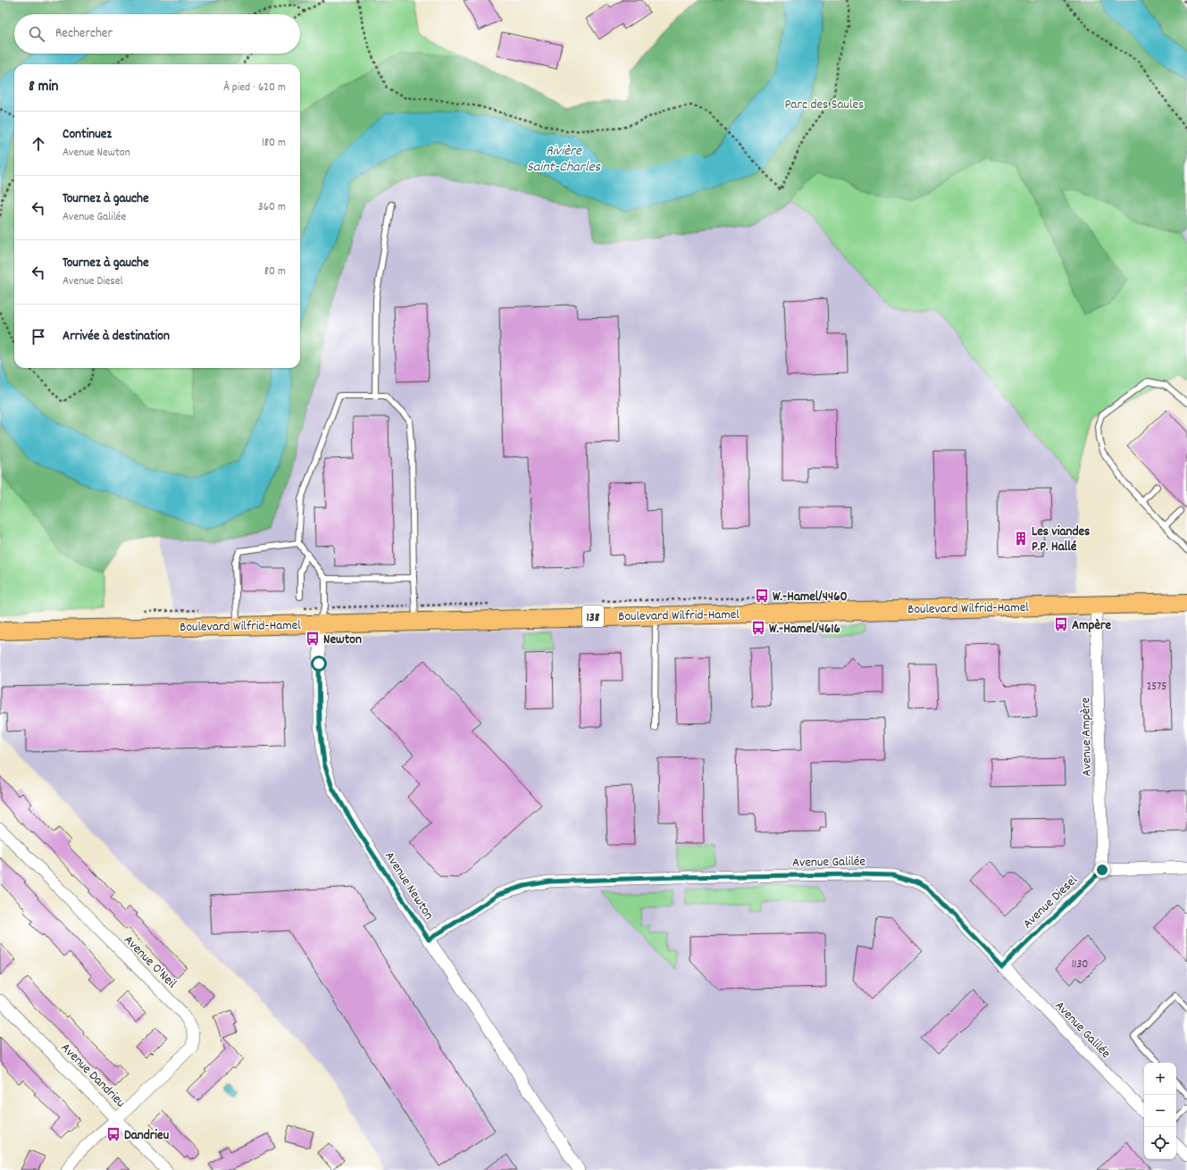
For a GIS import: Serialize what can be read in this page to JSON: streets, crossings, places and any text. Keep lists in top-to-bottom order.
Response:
{
  "streets": {
    "main road": ["Boulevard Wilfrid-Hamel", "138"],
    "street": [
      "Avenue Ampère",
      "Avenue Galilée",
      "Avenue Newton",
      "Avenue Diesel",
      "Avenue O'Neil",
      "Avenue Dandrieu"
    ]
  },
  "crossings": [
    ["Boulevard Wilfrid-Hamel", "Avenue Ampère"],
    ["Boulevard Wilfrid-Hamel", "Avenue Newton"],
    ["Avenue Ampère", "Avenue Diesel"],
    ["Avenue Galilée", "Avenue Newton"],
    ["Avenue Galilée", "Avenue Diesel"],
    ["Avenue O'Neil", "Avenue Dandrieu"]
  ],
  "water": ["Rivière Saint-Charles"],
  "parks": ["Parc des Saules"],
  "places": {
    "building": ["Les viandes P.P. Hallé"],
    "bus stop": [
      "W.-Hamel/4460",
      "Ampère",
      "W.-Hamel/4616",
      "Newton",
      "Dandrieu"
    ]
  },
  "house_numbers": ["2575", "1130"],
  "page": {
    "search": "Rechercher",
    "heading": ["8 min", "À pied · 620 m"],
    "list": [
      ["Continuez", "Avenue Newton", "180 m"],
      ["Tournez à gauche", "Avenue Galilée", "360 m"],
      ["Tournez à gauche", "Avenue Diesel", "80 m"],
      "Arrivée à destination"
    ],
    "map_buttons": ["+", "−"]
  }
}
